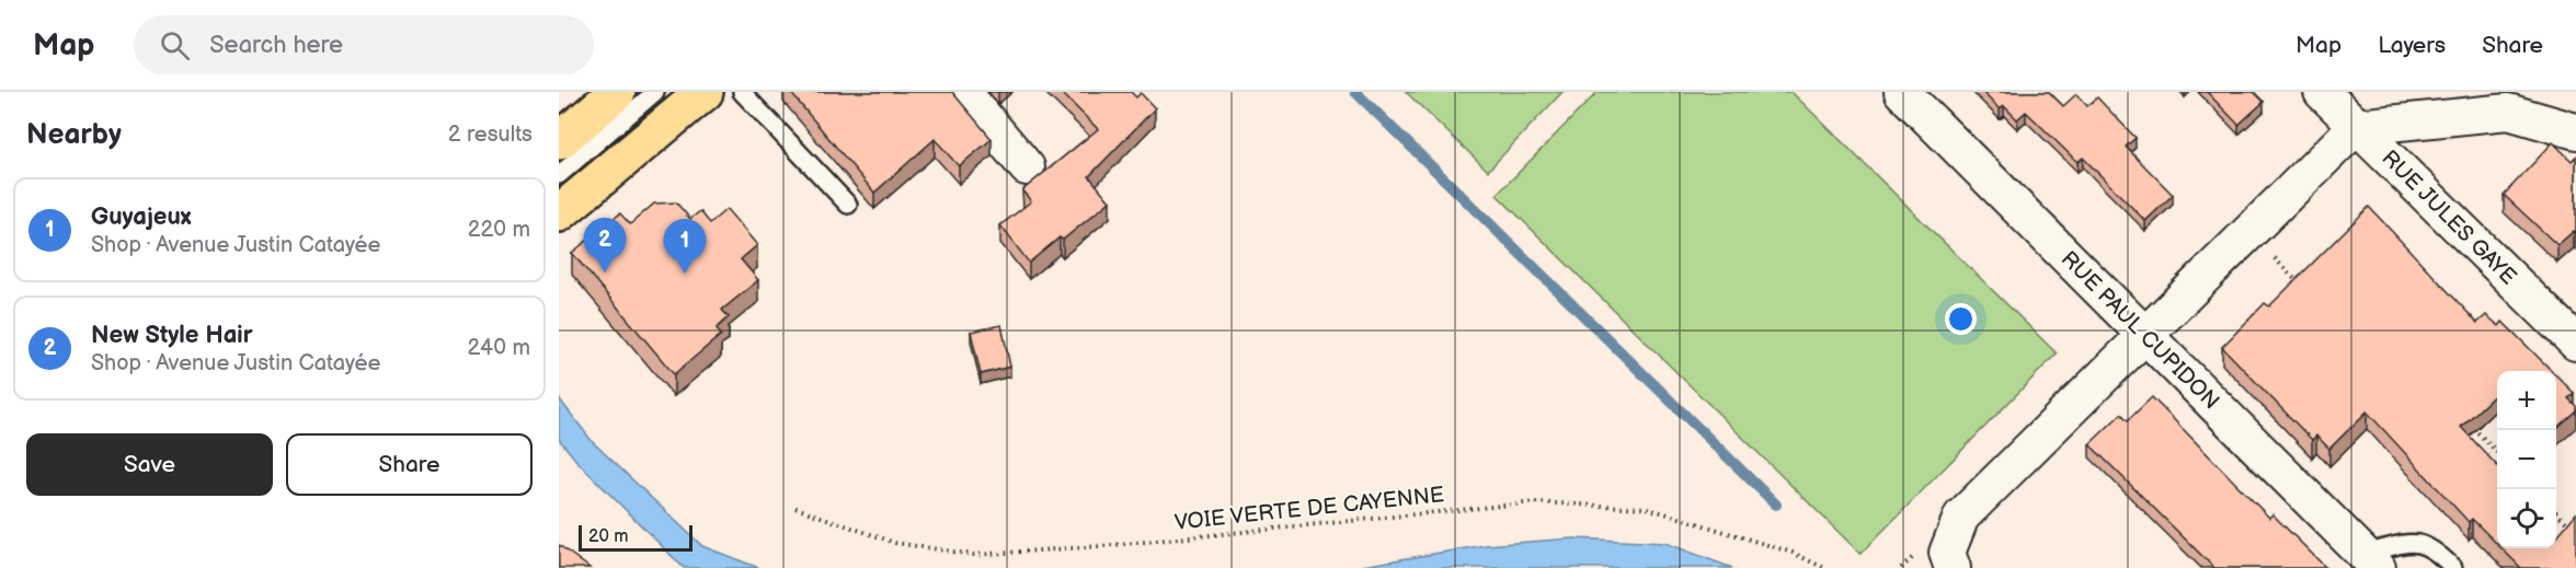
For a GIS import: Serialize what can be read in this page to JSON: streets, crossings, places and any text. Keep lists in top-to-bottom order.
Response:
{
  "streets": {
    "street": ["RUE JULES GAYE", "RUE PAUL CUPIDON"],
    "path": ["VOIE VERTE DE CAYENNE"]
  },
  "scale_bar": "20 m",
  "page": {
    "header": "Map",
    "search": "Search here",
    "nav": ["Map", "Layers", "Share"],
    "heading": ["Nearby", "2 results"],
    "list": [
      {
        "mark": "1",
        "name": "Guyajeux",
        "note": "Shop · Avenue Justin Catayée",
        "value": "220 m"
      },
      {
        "mark": "2",
        "name": "New Style Hair",
        "note": "Shop · Avenue Justin Catayée",
        "value": "240 m"
      }
    ],
    "pins": ["2", "1"],
    "map_buttons": ["+", "−"],
    "buttons": ["Save", "Share"],
    "scale": "20 m"
  }
}
